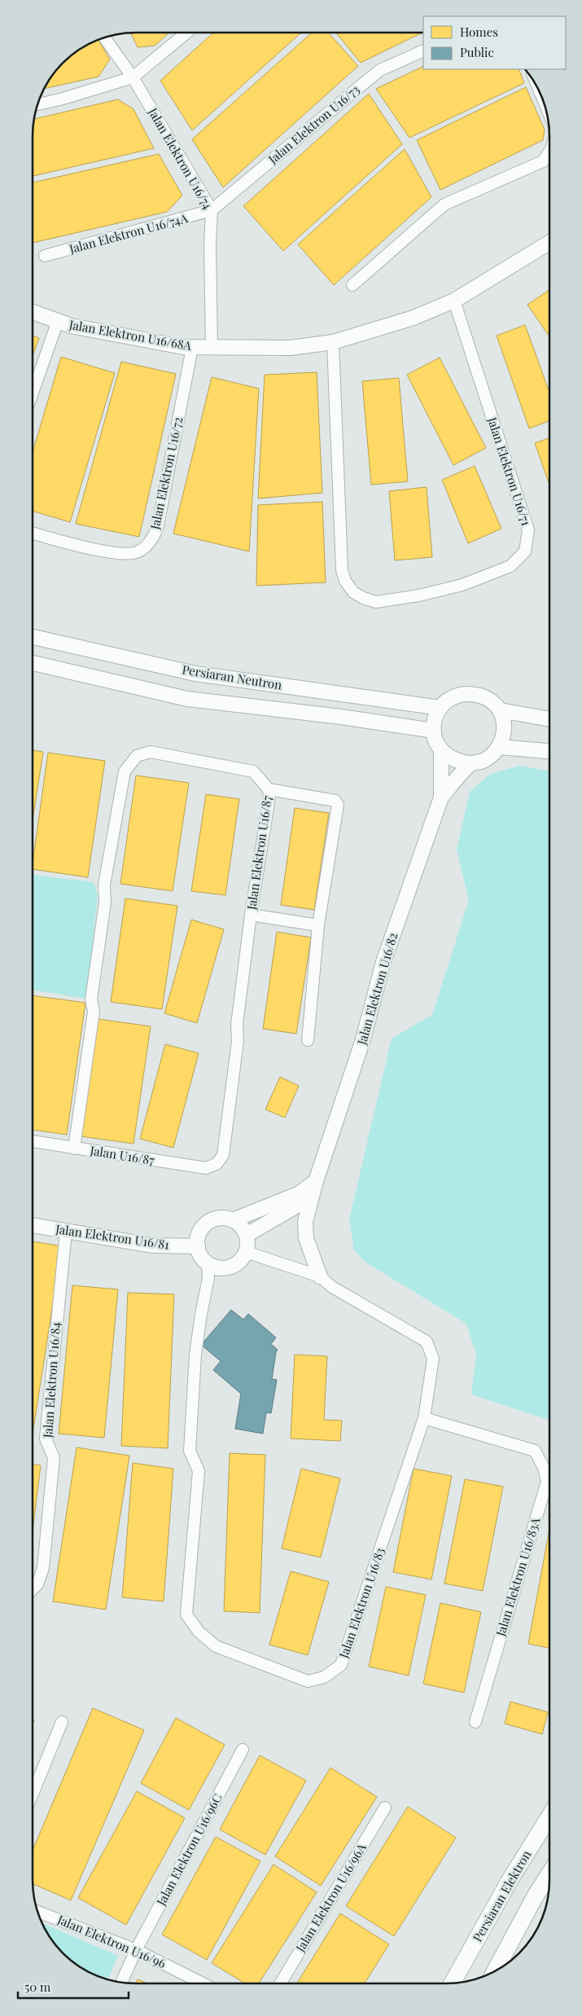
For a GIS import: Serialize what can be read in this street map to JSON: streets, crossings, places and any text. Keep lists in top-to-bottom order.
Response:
{
  "streets": {
    "main road": ["Persiaran Elektron"],
    "street": [
      "Jalan Elektron U16/73",
      "Jalan Elektron U16/74",
      "Jalan Elektron U16/74A",
      "Jalan Elektron U16/68A",
      "Jalan Elektron U16/71",
      "Jalan Elektron U16/72",
      "Persiaran Neutron",
      "Jalan Elektron U16/87",
      "Jalan Elektron U16/82",
      "Jalan U16/87",
      "Jalan Elektron U16/81",
      "Jalan Elektron U16/84",
      "Jalan Elektron U16/83A",
      "Jalan Elektron U16/83",
      "Jalan Elektron U16/96C",
      "Jalan Elektron U16/96A",
      "Jalan Elektron U16/96"
    ]
  },
  "crossings": [
    ["Jalan Elektron U16/73", "Jalan Elektron U16/74"],
    ["Jalan Elektron U16/73", "Jalan Elektron U16/74A"],
    ["Jalan Elektron U16/74", "Jalan Elektron U16/74A"],
    ["Jalan Elektron U16/74", "Jalan Elektron U16/68A"],
    ["Jalan Elektron U16/68A", "Jalan Elektron U16/71"],
    ["Jalan Elektron U16/68A", "Jalan Elektron U16/72"],
    ["Jalan Elektron U16/87", "Jalan U16/87"],
    ["Jalan Elektron U16/81", "Jalan Elektron U16/84"],
    ["Jalan Elektron U16/81", "Jalan Elektron U16/83"],
    ["Jalan Elektron U16/83A", "Jalan Elektron U16/83"],
    ["Jalan Elektron U16/96C", "Jalan Elektron U16/96"]
  ],
  "legend": ["Homes", "Public"],
  "scale_bar": "50 m"
}
